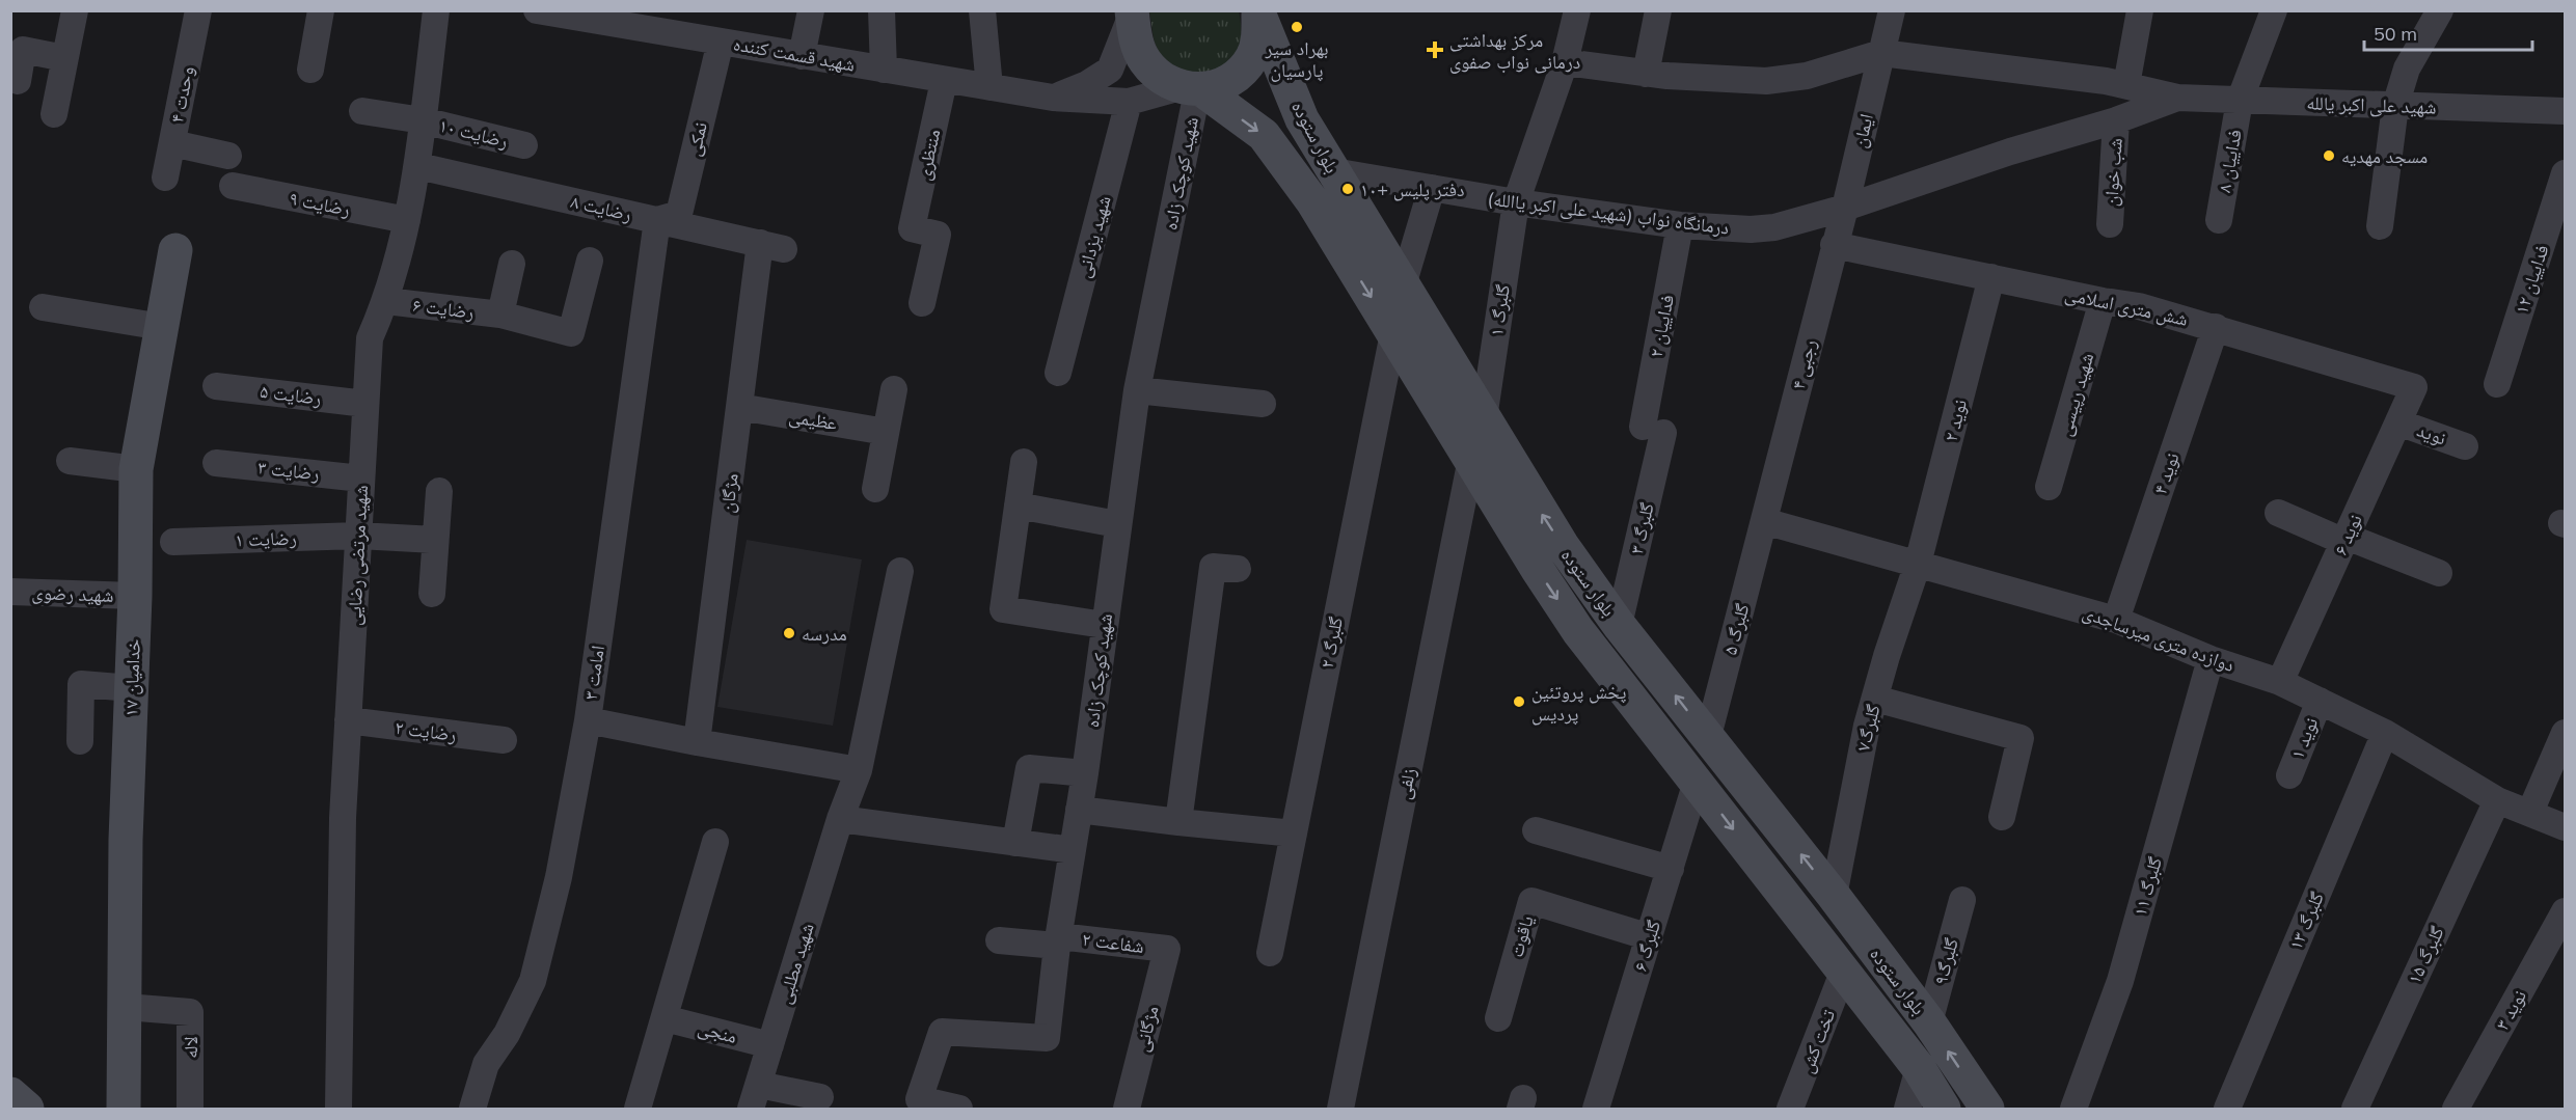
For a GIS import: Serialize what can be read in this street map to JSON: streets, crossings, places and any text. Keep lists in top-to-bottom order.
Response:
{
  "streets": {
    "main road": ["بلوار ستوده", "خدامیان ۱۷"],
    "street": [
      "شهید قسمت کننده",
      "وحدت ۴",
      "شهید علی اکبر یالله",
      "ایمان",
      "رضایت ۱۰",
      "نمکی",
      "منتظری",
      "فداییان ۸",
      "شب خوان",
      "شهید کوچک زاده",
      "رضایت ۹",
      "رضایت ۸",
      "درمانگاه نواب (شهید علی اکبر یاالله)",
      "شهید یزدانی",
      "فداییان ۱۲",
      "شش متری اسلامی",
      "رضایت ۶",
      "گلبرگ ۱",
      "فداییان ۲",
      "رجبی ۴",
      "رضایت ۵",
      "شهید رپیسی",
      "عظیمی",
      "نوید ۲",
      "نوید",
      "رضایت ۳",
      "نوید ۴",
      "مژگان",
      "گلبرگ ۳",
      "نوید ۶",
      "رضایت ۱",
      "شهید مرتضی رضایی",
      "شهید رضوی",
      "گلبرگ ۵",
      "دوازده متری میرساجدی",
      "گلبرگ ۲",
      "امامت ۳",
      "گلبرگ۷",
      "رضایت ۲",
      "نوید ۱",
      "زلفی",
      "گلبرگ ۱۱",
      "گلبرگ ۱۳",
      "یاقوت",
      "شفاعت ۲",
      "گلبرگ ۶",
      "گلبرگ ۱۵",
      "گلبرگ۹",
      "شهید مطلبی",
      "نوید ۳",
      "مژگانی",
      "منجی",
      "تخت کش",
      "لاله"
    ]
  },
  "crossings": [
    ["شهید قسمت کننده", "بلوار ستوده"],
    ["شهید قسمت کننده", "نمکی"],
    ["شهید قسمت کننده", "منتظری"],
    ["شهید قسمت کننده", "شهید کوچک زاده"],
    ["شهید قسمت کننده", "شهید یزدانی"],
    ["شهید علی اکبر یالله", "فداییان ۸"],
    ["شهید علی اکبر یالله", "درمانگاه نواب (شهید علی اکبر یاالله)"],
    ["ایمان", "درمانگاه نواب (شهید علی اکبر یاالله)"],
    ["ایمان", "رجبی ۴"],
    ["رضایت ۱۰", "شهید مرتضی رضایی"],
    ["بلوار ستوده", "شهید کوچک زاده"],
    ["بلوار ستوده", "درمانگاه نواب (شهید علی اکبر یاالله)"],
    ["بلوار ستوده", "گلبرگ ۱"],
    ["بلوار ستوده", "گلبرگ ۳"],
    ["بلوار ستوده", "گلبرگ ۵"],
    ["بلوار ستوده", "گلبرگ ۲"],
    ["بلوار ستوده", "گلبرگ۷"],
    ["بلوار ستوده", "زلفی"],
    ["بلوار ستوده", "گلبرگ ۶"],
    ["بلوار ستوده", "گلبرگ۹"],
    ["بلوار ستوده", "تخت کش"],
    ["نمکی", "رضایت ۸"],
    ["نمکی", "امامت ۳"],
    ["شب خوان", "درمانگاه نواب (شهید علی اکبر یاالله)"],
    ["شهید کوچک زاده", "شفاعت ۲"],
    ["رضایت ۹", "شهید مرتضی رضایی"],
    ["رضایت ۸", "مژگان"],
    ["رضایت ۸", "شهید مرتضی رضایی"],
    ["رضایت ۸", "امامت ۳"],
    ["درمانگاه نواب (شهید علی اکبر یاالله)", "گلبرگ ۱"],
    ["درمانگاه نواب (شهید علی اکبر یاالله)", "فداییان ۲"],
    ["درمانگاه نواب (شهید علی اکبر یاالله)", "رجبی ۴"],
    ["شش متری اسلامی", "رجبی ۴"],
    ["شش متری اسلامی", "شهید رپیسی"],
    ["شش متری اسلامی", "نوید ۲"],
    ["شش متری اسلامی", "نوید ۴"],
    ["شش متری اسلامی", "نوید ۶"],
    ["رضایت ۶", "شهید مرتضی رضایی"],
    ["فداییان ۲", "گلبرگ ۳"],
    ["رجبی ۴", "گلبرگ ۵"],
    ["رجبی ۴", "دوازده متری میرساجدی"],
    ["رضایت ۵", "شهید مرتضی رضایی"],
    ["عظیمی", "مژگان"],
    ["نوید ۲", "دوازده متری میرساجدی"],
    ["نوید ۲", "گلبرگ۷"],
    ["نوید", "نوید ۶"],
    ["رضایت ۳", "شهید مرتضی رضایی"],
    ["نوید ۴", "دوازده متری میرساجدی"],
    ["نوید ۶", "دوازده متری میرساجدی"],
    ["رضایت ۱", "شهید مرتضی رضایی"],
    ["شهید مرتضی رضایی", "رضایت ۲"],
    ["شهید رضوی", "خدامیان ۱۷"],
    ["گلبرگ ۵", "دوازده متری میرساجدی"],
    ["دوازده متری میرساجدی", "گلبرگ۷"],
    ["دوازده متری میرساجدی", "نوید ۱"],
    ["دوازده متری میرساجدی", "گلبرگ ۱۱"],
    ["دوازده متری میرساجدی", "گلبرگ ۱۳"],
    ["دوازده متری میرساجدی", "گلبرگ ۱۵"],
    ["خدامیان ۱۷", "لاله"],
    ["یاقوت", "گلبرگ ۶"],
    ["شفاعت ۲", "مژگانی"],
    ["شهید مطلبی", "منجی"]
  ],
  "places": {
    "other": [
      "بهراد سیر پارسیان",
      "مسجد مهدیه",
      "دفتر پلیس +۱۰",
      "مدرسه",
      "پخش پروتئین پردیس"
    ],
    "health": ["مرکز بهداشتی درمانی نواب صفوی"]
  },
  "scale_bar": "50 m"
}
